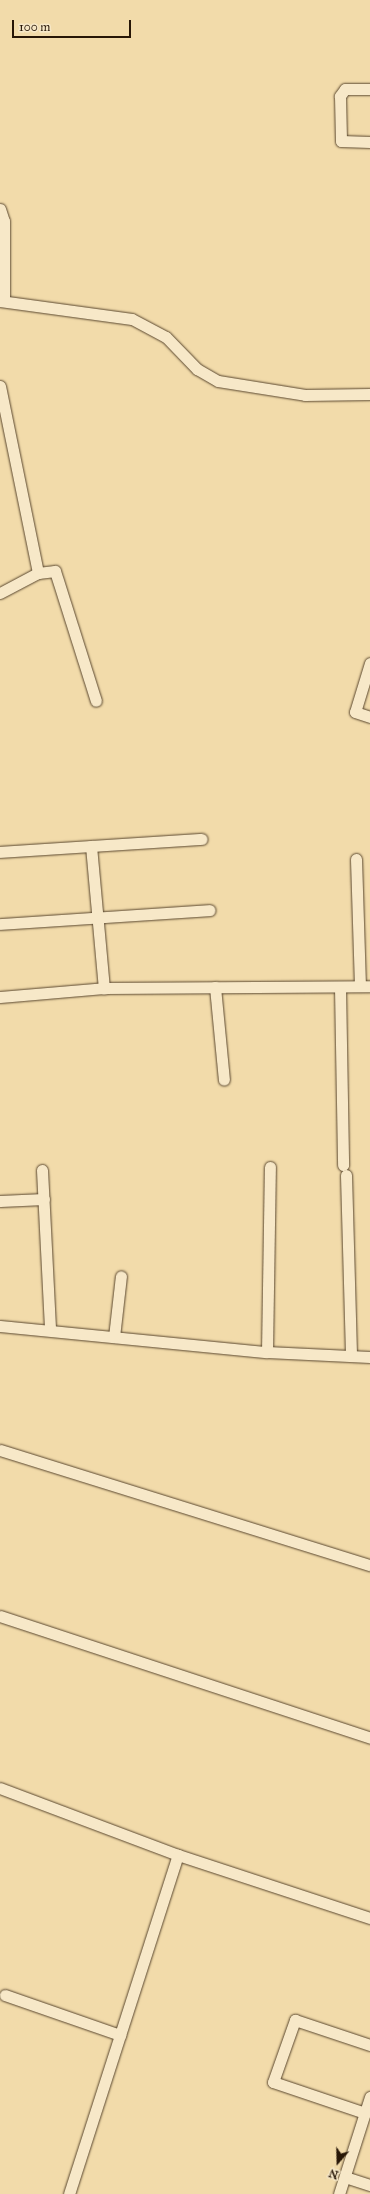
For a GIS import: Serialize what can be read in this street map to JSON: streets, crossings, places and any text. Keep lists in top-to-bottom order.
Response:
{
  "scale_bar": "100 m",
  "north": "bottom"
}
